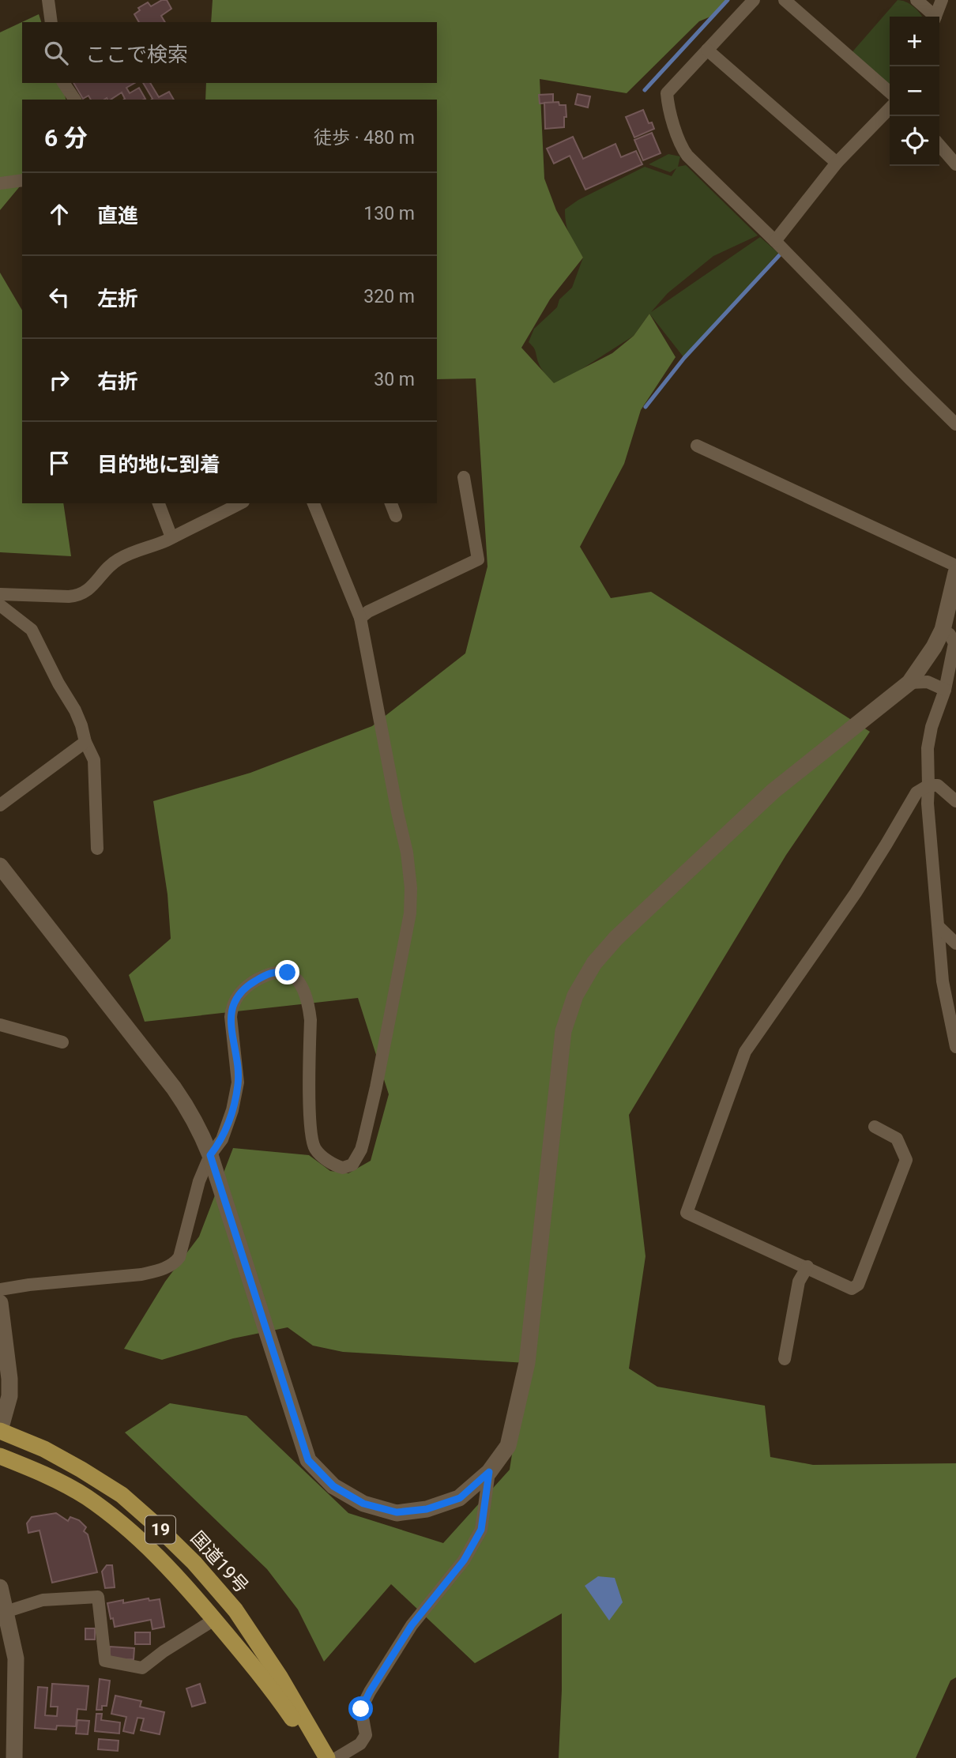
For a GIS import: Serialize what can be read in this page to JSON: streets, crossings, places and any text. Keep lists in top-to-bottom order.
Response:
{
  "streets": {
    "highway": ["19", "国道19号"]
  },
  "page": {
    "map_buttons": ["+", "−"],
    "search": "ここで検索",
    "heading": ["6 分", "徒歩 · 480 m"],
    "list": [
      ["直進", "130 m"],
      ["左折", "320 m"],
      ["右折", "30 m"],
      "目的地に到着"
    ]
  }
}
